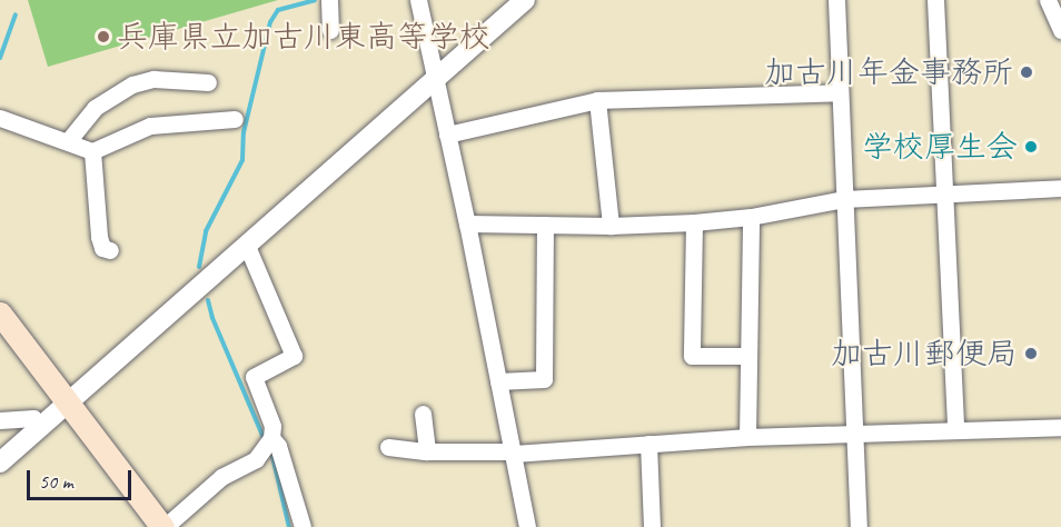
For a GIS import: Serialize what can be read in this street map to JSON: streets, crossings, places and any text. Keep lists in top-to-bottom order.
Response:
{
  "places": [
    "兵庫県立加古川東高等学校",
    "加古川年金事務所",
    "学校厚生会",
    "加古川郵便局"
  ],
  "scale_bar": "50 m"
}
